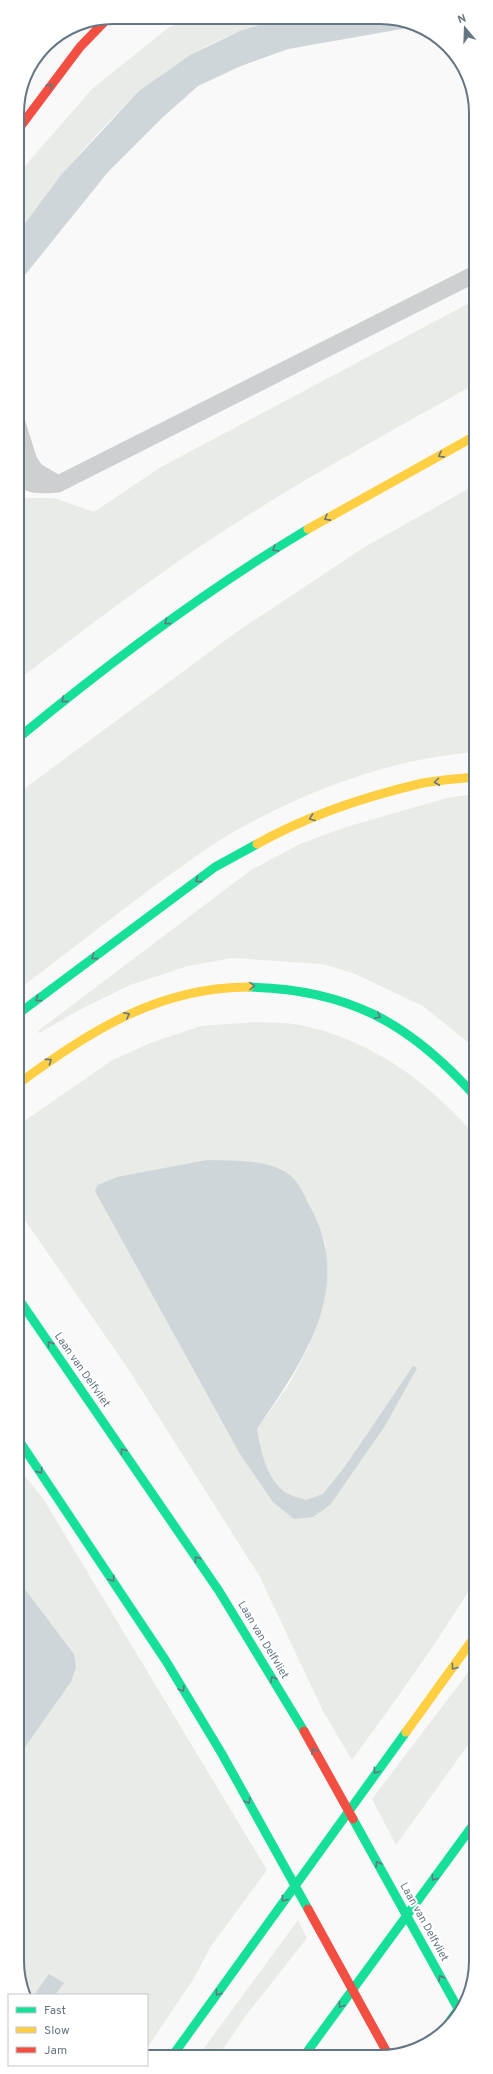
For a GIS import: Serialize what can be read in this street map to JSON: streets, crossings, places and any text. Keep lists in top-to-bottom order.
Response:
{
  "streets": {
    "main road": ["Laan van Delfvliet"]
  },
  "one_way": ["Laan van Delfvliet"],
  "legend": ["Fast", "Slow", "Jam"],
  "north": "top"
}
